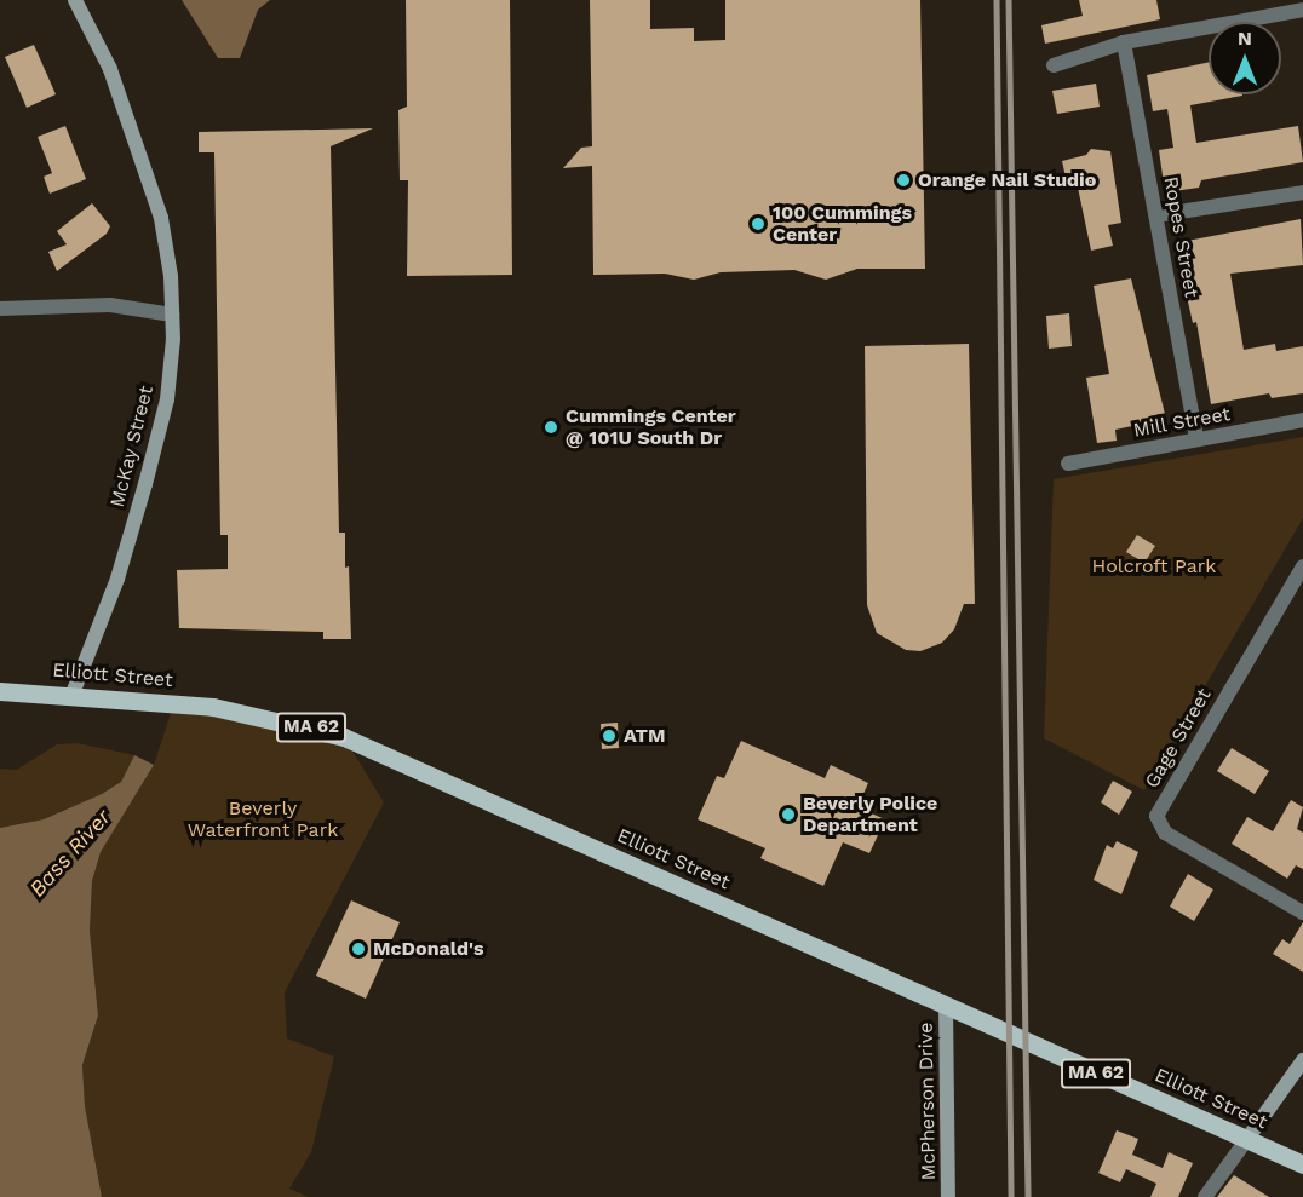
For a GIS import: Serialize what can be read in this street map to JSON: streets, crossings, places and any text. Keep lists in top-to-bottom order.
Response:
{
  "streets": {
    "main road": [
      "McKay Street",
      "Elliott Street",
      "MA 62",
      "McPherson Drive"
    ],
    "street": ["Ropes Street", "Mill Street", "Gage Street"]
  },
  "crossings": [
    ["Ropes Street", "Mill Street"],
    ["McKay Street", "Elliott Street"],
    ["Elliott Street", "McPherson Drive"]
  ],
  "water": ["Bass River"],
  "parks": ["Holcroft Park", "Beverly Waterfront Park"],
  "places": [
    "Orange Nail Studio",
    "100 Cummings Center",
    "Cummings Center @ 101U South Dr",
    "ATM",
    "Beverly Police Department",
    "McDonald's"
  ],
  "north": "top"
}
